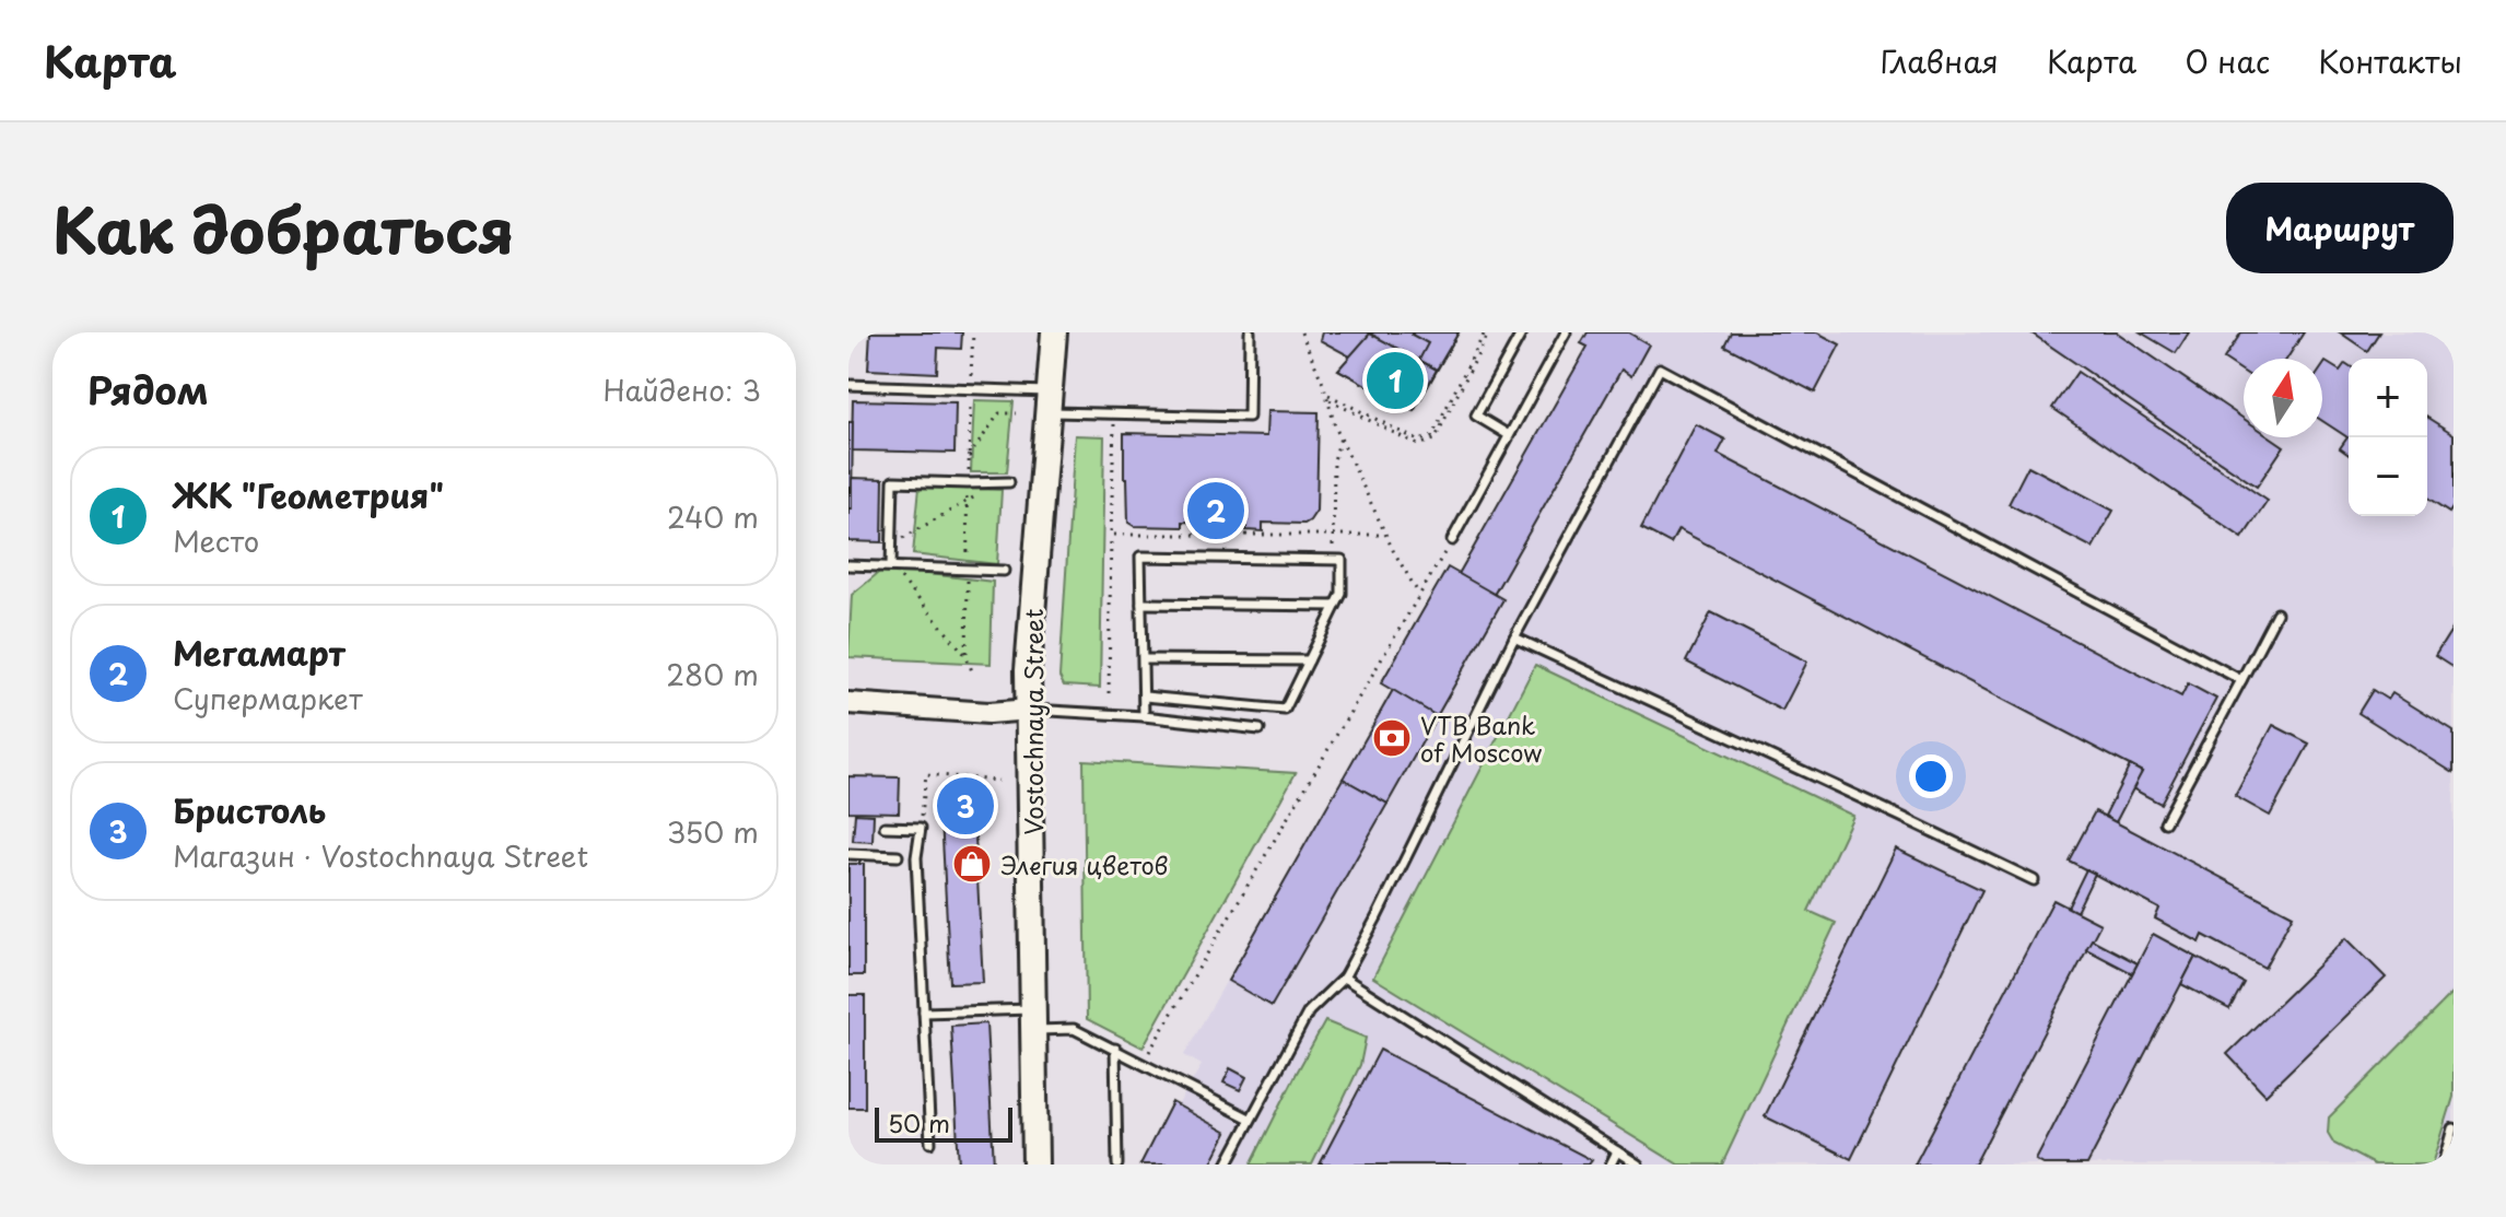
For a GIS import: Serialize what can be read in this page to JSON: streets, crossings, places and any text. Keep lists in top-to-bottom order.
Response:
{
  "streets": {
    "main road": ["Vostochnaya Street"]
  },
  "places": {
    "bank": ["VTB Bank of Moscow"],
    "shop": ["Элегия цветов"]
  },
  "scale_bar": "50 m",
  "north": "top",
  "page": {
    "header": "Карта",
    "nav": [
      "Главная",
      "Карта",
      "О нас",
      "Контакты"
    ],
    "title": "Как добраться",
    "buttons": "Маршрут",
    "heading": ["Рядом", "Найдено: 3"],
    "pins": ["1", "2", "3"],
    "map_buttons": ["+", "−"],
    "list": [
      {
        "mark": "1",
        "name": "ЖК \"Геометрия\"",
        "note": "Место",
        "value": "240 m"
      },
      {
        "mark": "2",
        "name": "Мегамарт",
        "note": "Супермаркет",
        "value": "280 m"
      },
      {
        "mark": "3",
        "name": "Бристоль",
        "note": "Магазин · Vostochnaya Street",
        "value": "350 m"
      }
    ],
    "scale": "50 m"
  }
}
